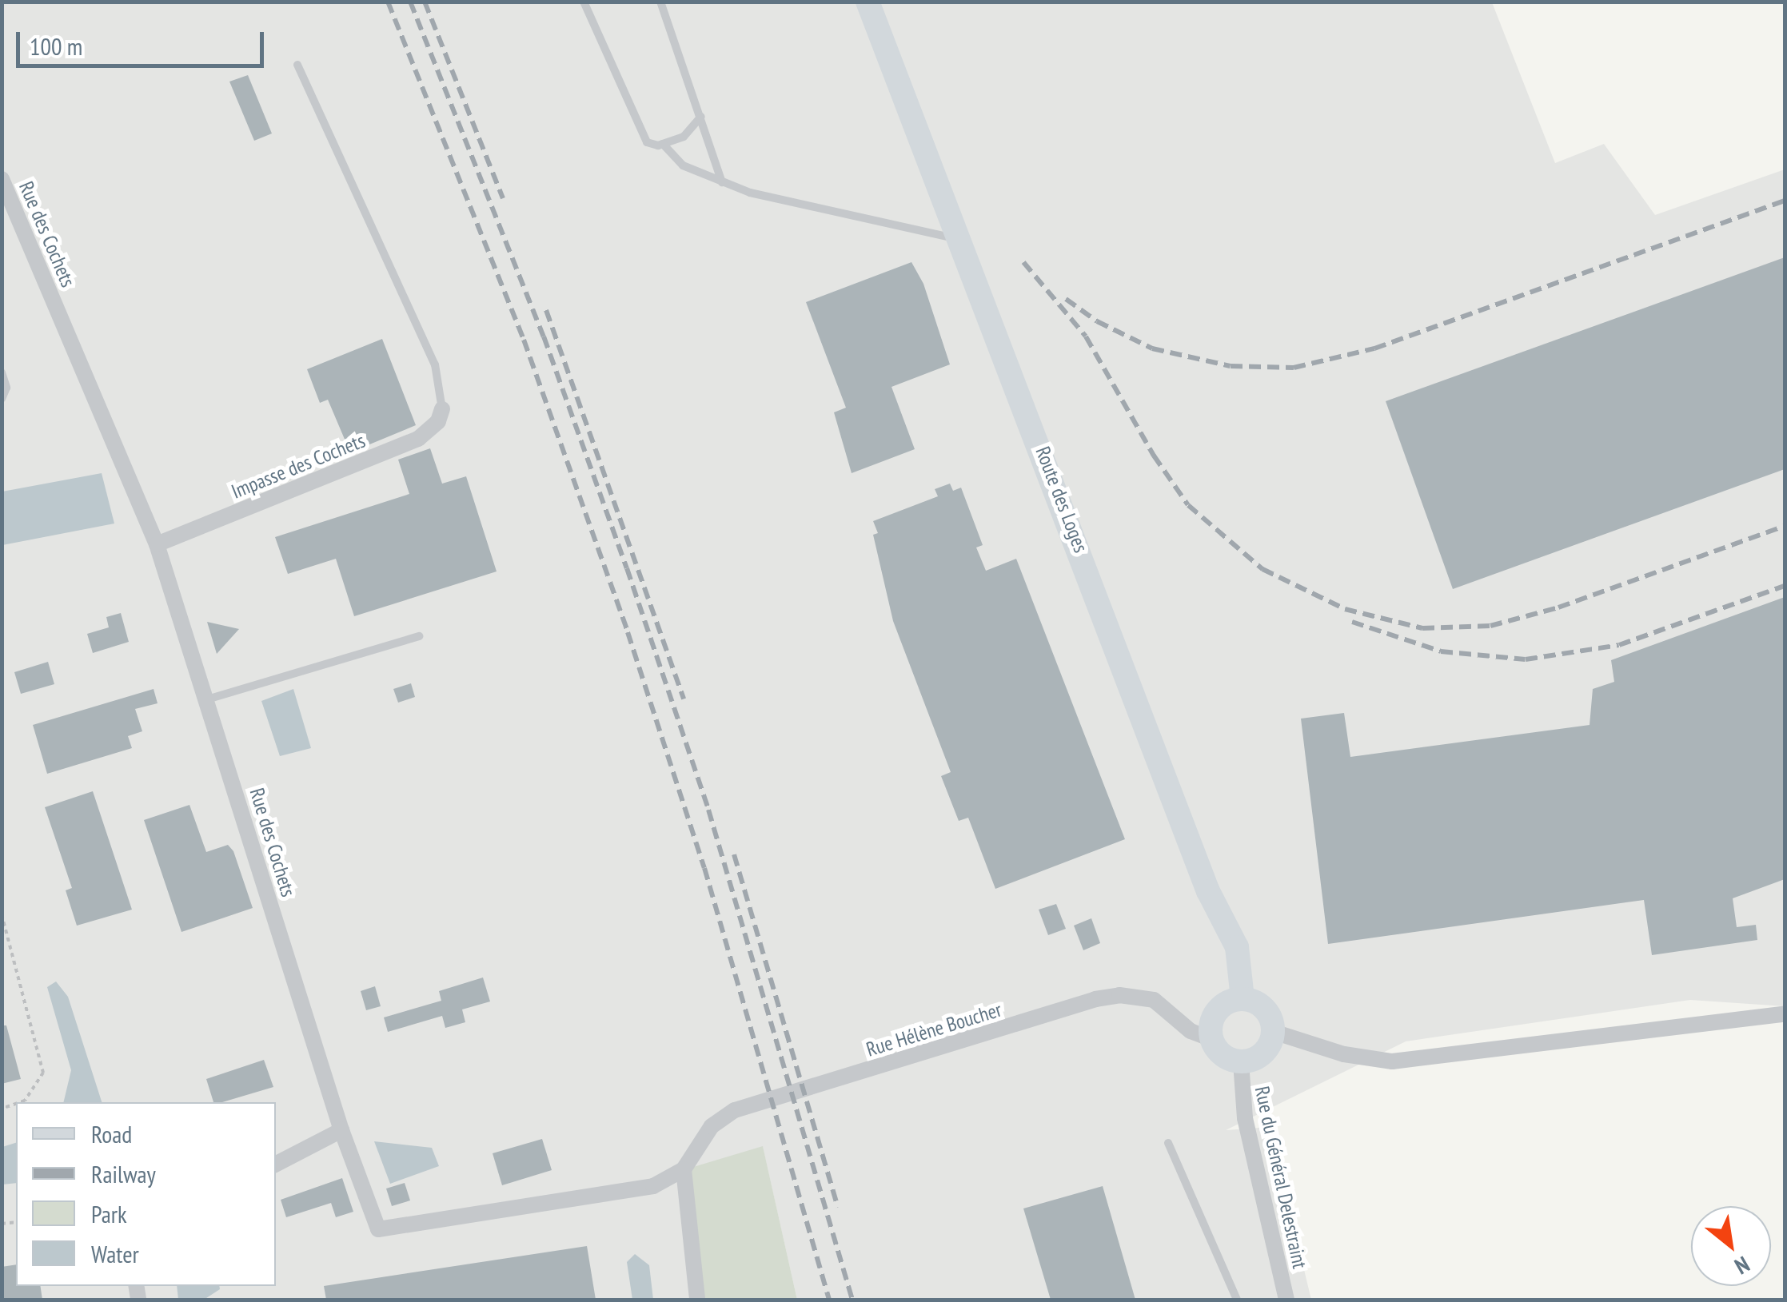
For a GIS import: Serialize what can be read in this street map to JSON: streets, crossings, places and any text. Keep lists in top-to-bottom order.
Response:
{
  "streets": {
    "street": [
      "Rue des Cochets",
      "Impasse des Cochets",
      "Route des Loges",
      "Rue Hélène Boucher",
      "Rue du Général Delestraint"
    ]
  },
  "crossings": [
    ["Rue des Cochets", "Impasse des Cochets"],
    ["Rue des Cochets", "Rue Hélène Boucher"],
    ["Route des Loges", "Rue Hélène Boucher"],
    ["Route des Loges", "Rue du Général Delestraint"],
    ["Rue Hélène Boucher", "Rue du Général Delestraint"]
  ],
  "legend": [
    "Road",
    "Railway",
    "Park",
    "Water"
  ],
  "scale_bar": "100 m",
  "north": "bottom right"
}
